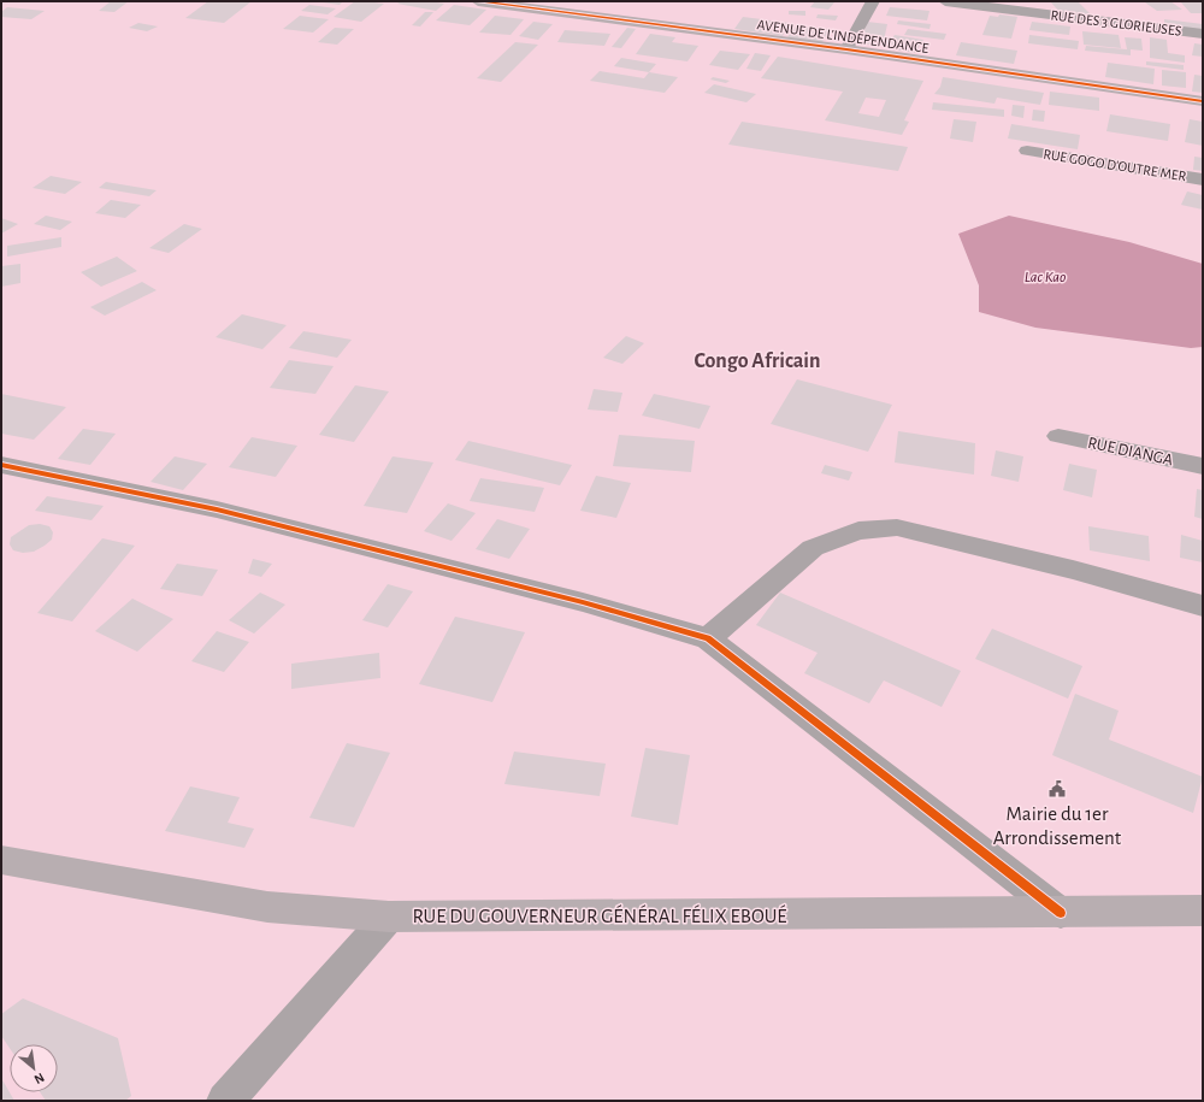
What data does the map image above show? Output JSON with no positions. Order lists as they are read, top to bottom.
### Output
{
  "streets": {
    "street": [
      "RUE DES 3 GLORIEUSES",
      "AVENUE DE L'INDÉPENDANCE",
      "RUE GOGO D'OUTRE MER",
      "RUE DIANGA",
      "RUE DU GOUVERNEUR GÉNÉRAL FÉLIX EBOUÉ"
    ]
  },
  "districts": ["Congo Africain"],
  "water": ["Lac Kao"],
  "places": {
    "public building": ["Mairie du 1er Arrondissement"]
  },
  "north": "bottom right"
}
